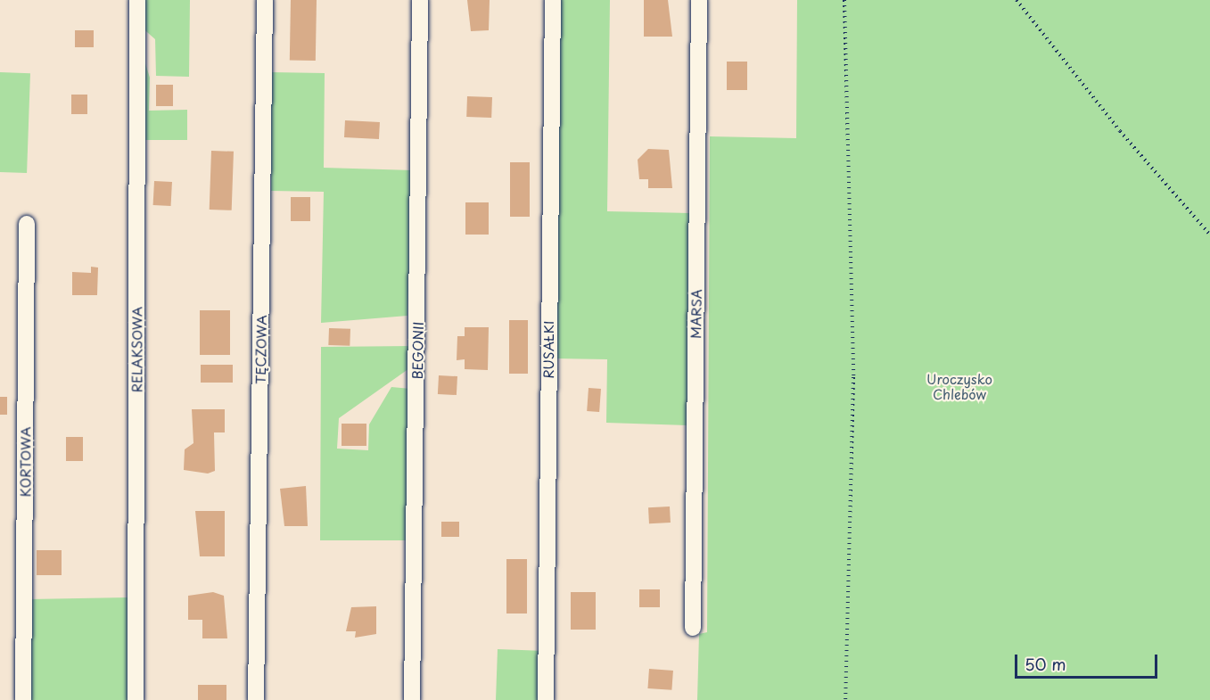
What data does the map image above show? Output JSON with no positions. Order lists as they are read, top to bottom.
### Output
{
  "streets": {
    "street": [
      "MARSA",
      "RELAKSOWA",
      "TĘCZOWA",
      "RUSAŁKI",
      "BEGONII",
      "KORTOWA"
    ]
  },
  "parks": ["Uroczysko Chlebów"],
  "scale_bar": "50 m"
}
